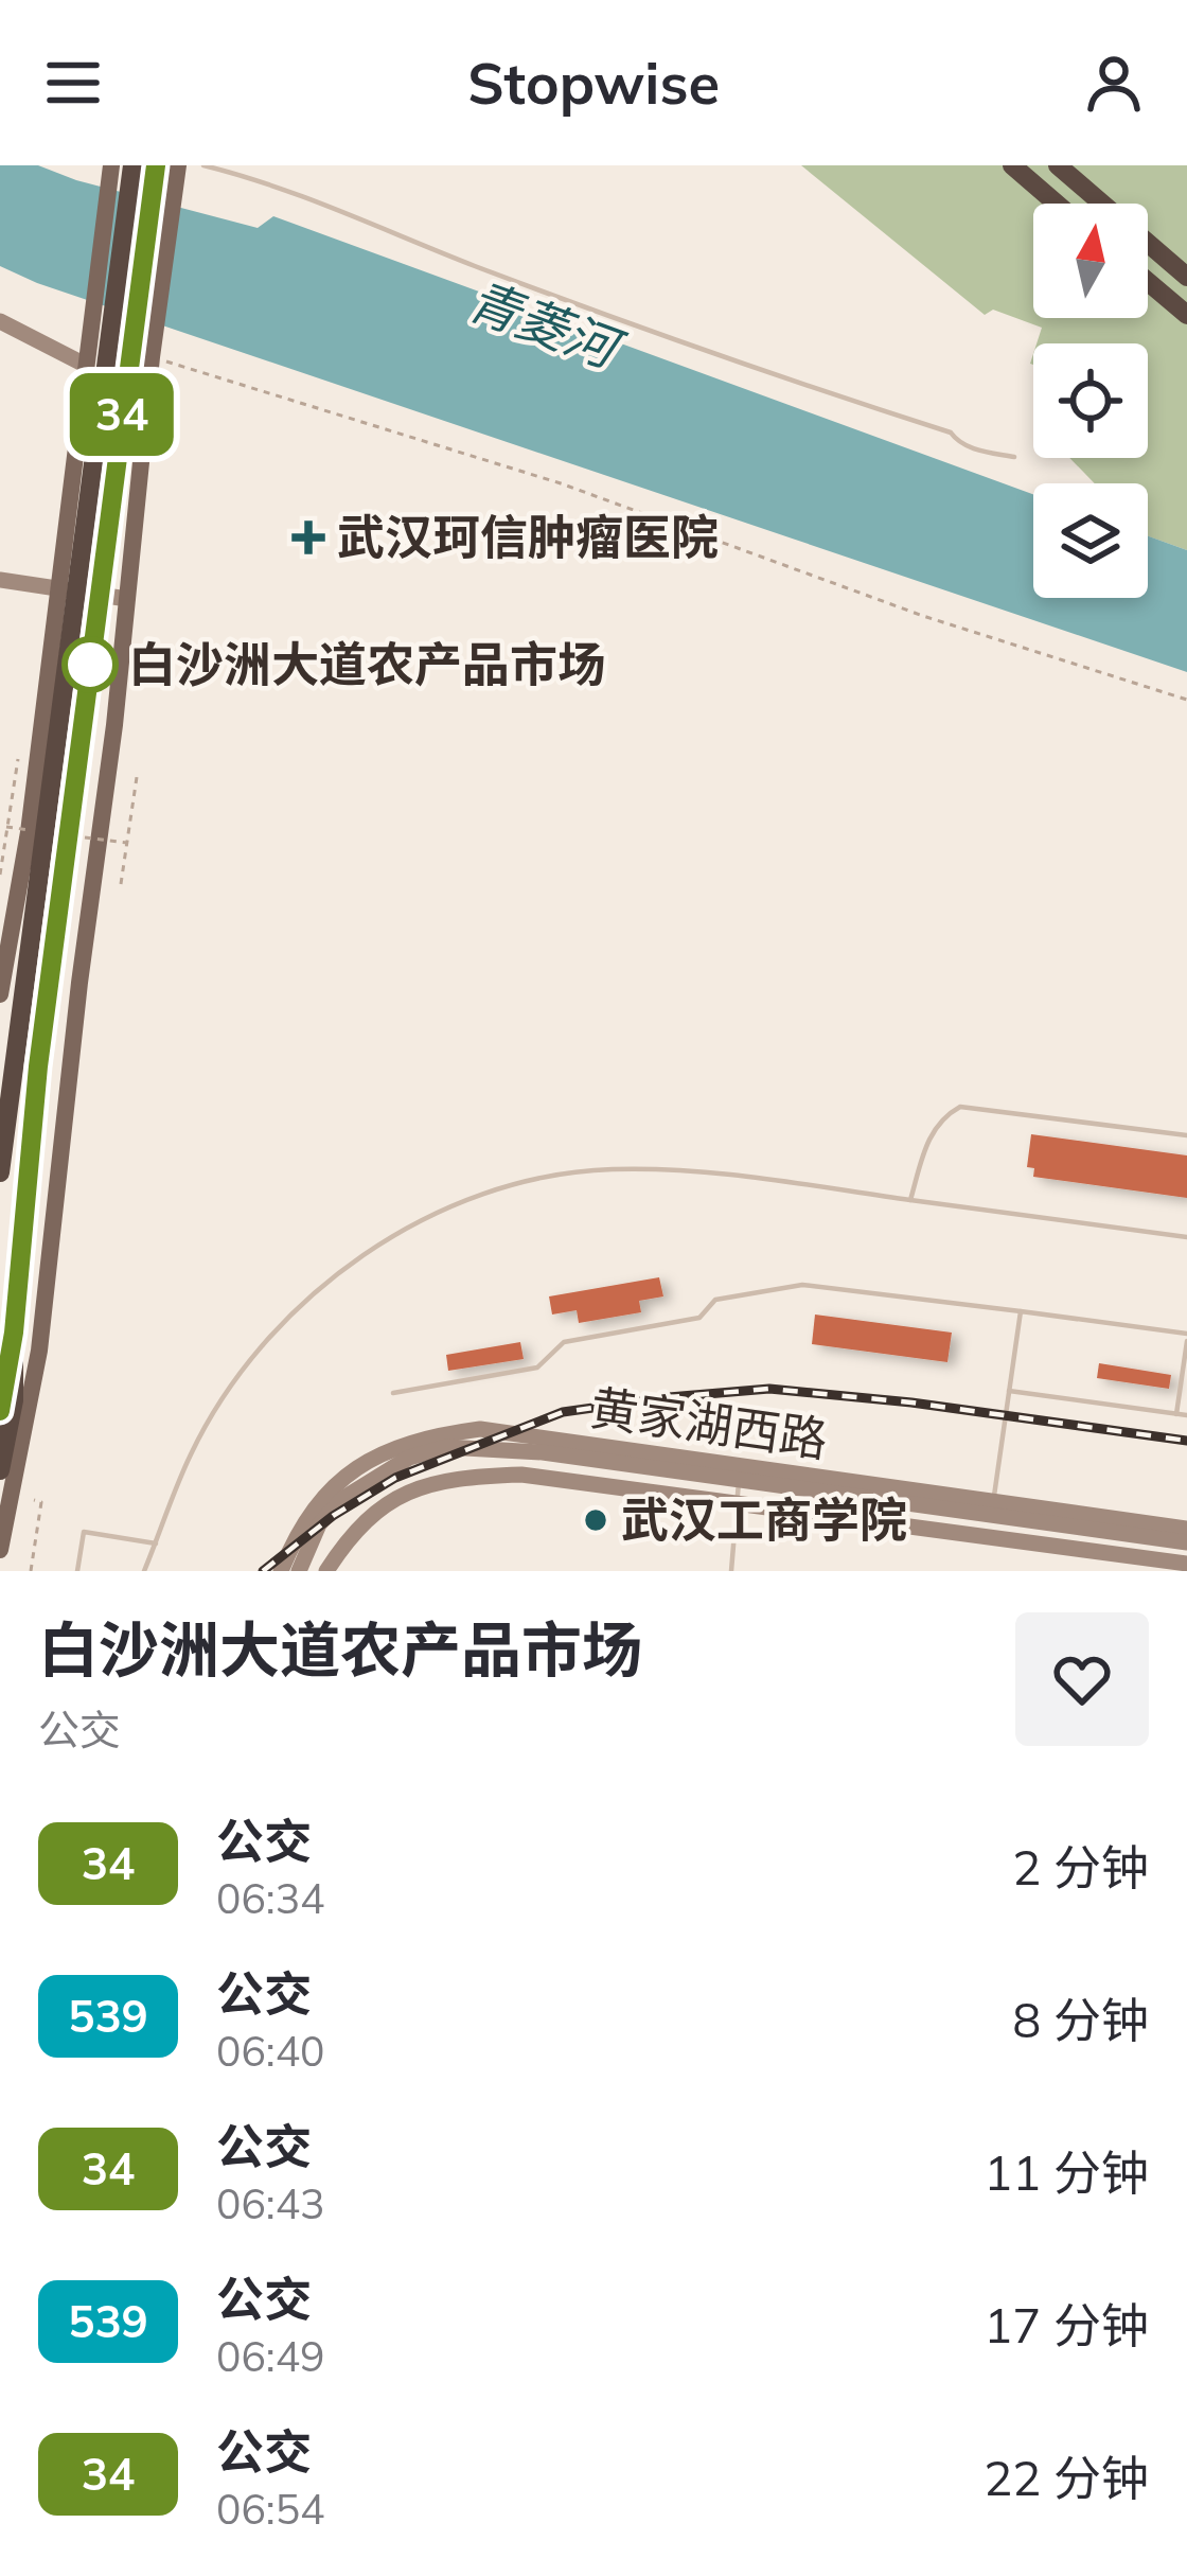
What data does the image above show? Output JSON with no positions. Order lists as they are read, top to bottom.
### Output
{
  "streets": {
    "main road": ["黄家湖西路"]
  },
  "water": ["青菱河"],
  "places": {
    "health": ["武汉珂信肿瘤医院"],
    "other": ["白沙洲大道农产品市场", "武汉工商学院"]
  },
  "lines": ["bus line 34"],
  "north": "top",
  "page": {
    "header": "Stopwise",
    "on_map": "34",
    "heading": ["白沙洲大道农产品市场", "公交"],
    "list": [
      {
        "mark": "34",
        "name": "公交",
        "note": "06:34",
        "value": "2 分钟"
      },
      {
        "mark": "539",
        "name": "公交",
        "note": "06:40",
        "value": "8 分钟"
      },
      {
        "mark": "34",
        "name": "公交",
        "note": "06:43",
        "value": "11 分钟"
      },
      {
        "mark": "539",
        "name": "公交",
        "note": "06:49",
        "value": "17 分钟"
      },
      {
        "mark": "34",
        "name": "公交",
        "note": "06:54",
        "value": "22 分钟"
      }
    ]
  }
}
